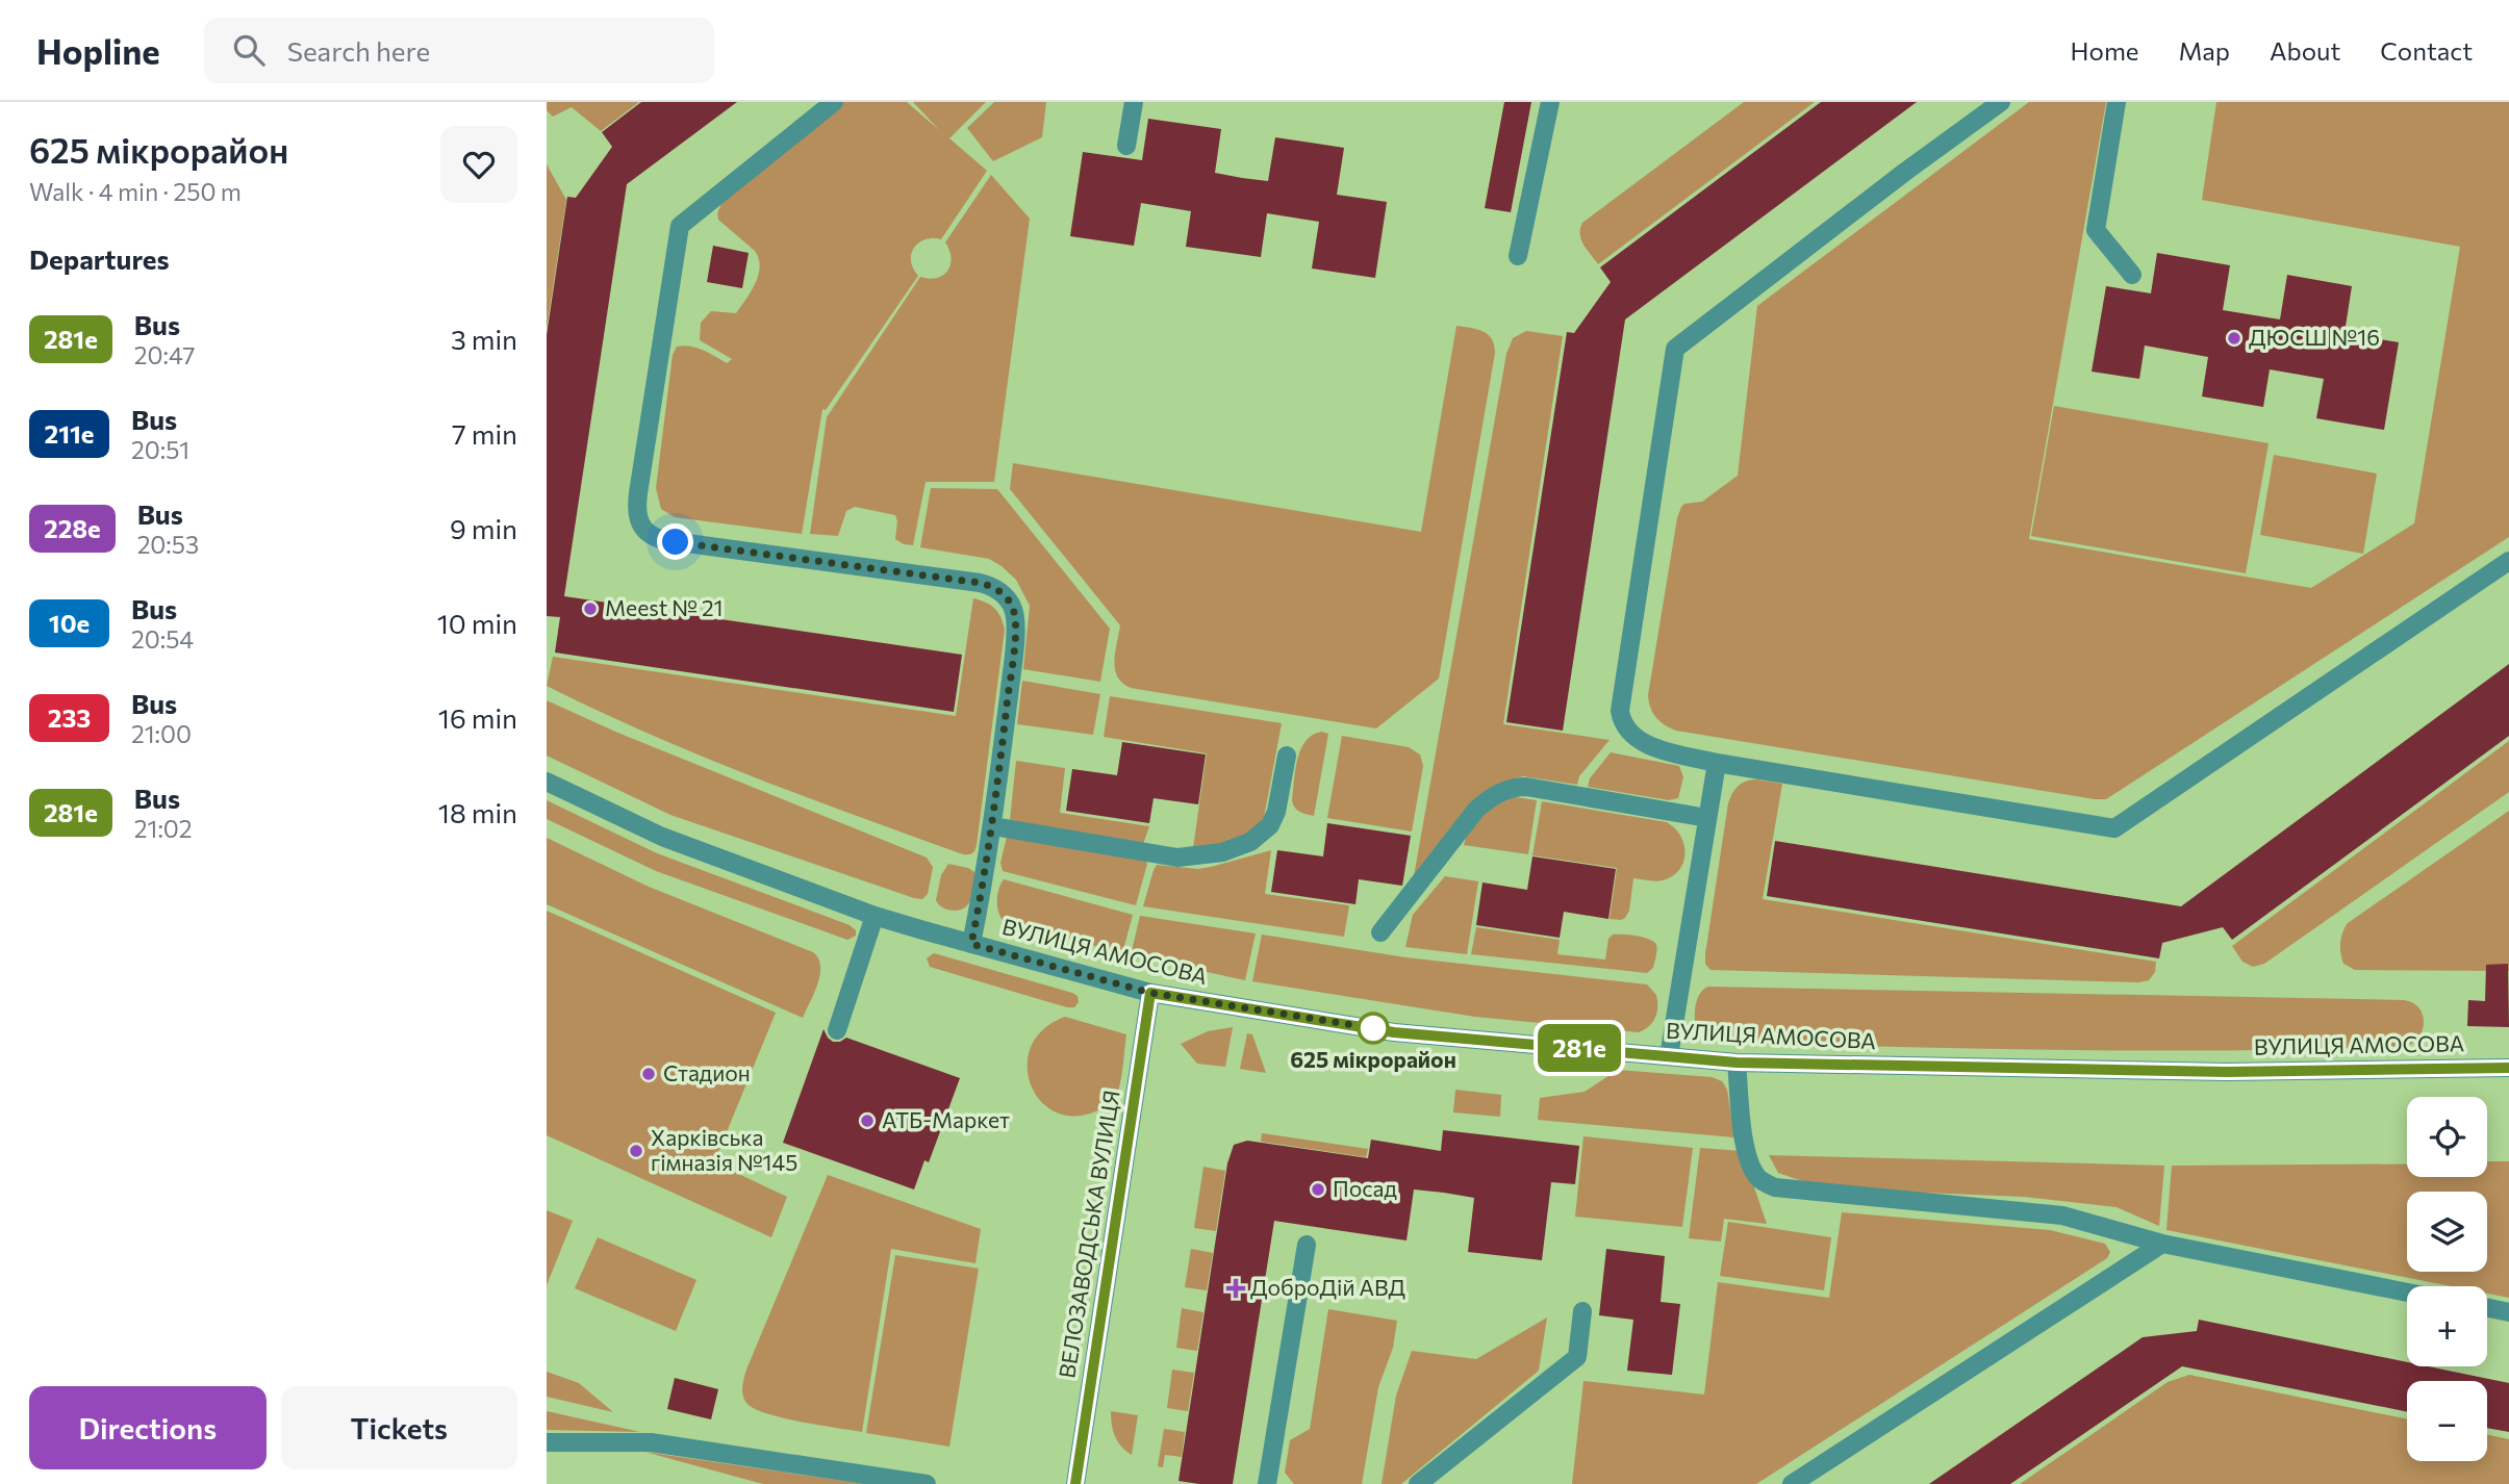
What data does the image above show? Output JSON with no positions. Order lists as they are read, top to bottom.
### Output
{
  "streets": {
    "street": ["ВУЛИЦЯ АМОСОВА", "ВЕЛОЗАВОДСЬКА ВУЛИЦЯ"]
  },
  "crossings": [
    ["ВУЛИЦЯ АМОСОВА", "ВЕЛОЗАВОДСЬКА ВУЛИЦЯ"]
  ],
  "places": {
    "other": [
      "ДЮСШ №16",
      "Meest № 21",
      "625 мікрорайон",
      "Стадион",
      "АТБ-Маркет",
      "Харківська гімназія №145",
      "Посад"
    ],
    "health": ["ДоброДій АВД"]
  },
  "lines": ["bus line 281е"],
  "page": {
    "header": "Hopline",
    "search": "Search here",
    "nav": [
      "Home",
      "Map",
      "About",
      "Contact"
    ],
    "heading": [
      ["625 мікрорайон", "Walk · 4 min · 250 m"],
      "Departures"
    ],
    "on_map": "281е",
    "list": [
      {
        "mark": "281е",
        "name": "Bus",
        "note": "20:47",
        "value": "3 min"
      },
      {
        "mark": "211е",
        "name": "Bus",
        "note": "20:51",
        "value": "7 min"
      },
      {
        "mark": "228е",
        "name": "Bus",
        "note": "20:53",
        "value": "9 min"
      },
      {
        "mark": "10е",
        "name": "Bus",
        "note": "20:54",
        "value": "10 min"
      },
      {
        "mark": "233",
        "name": "Bus",
        "note": "21:00",
        "value": "16 min"
      },
      {
        "mark": "281е",
        "name": "Bus",
        "note": "21:02",
        "value": "18 min"
      }
    ],
    "map_buttons": ["+", "−"],
    "buttons": ["Directions", "Tickets"]
  }
}
